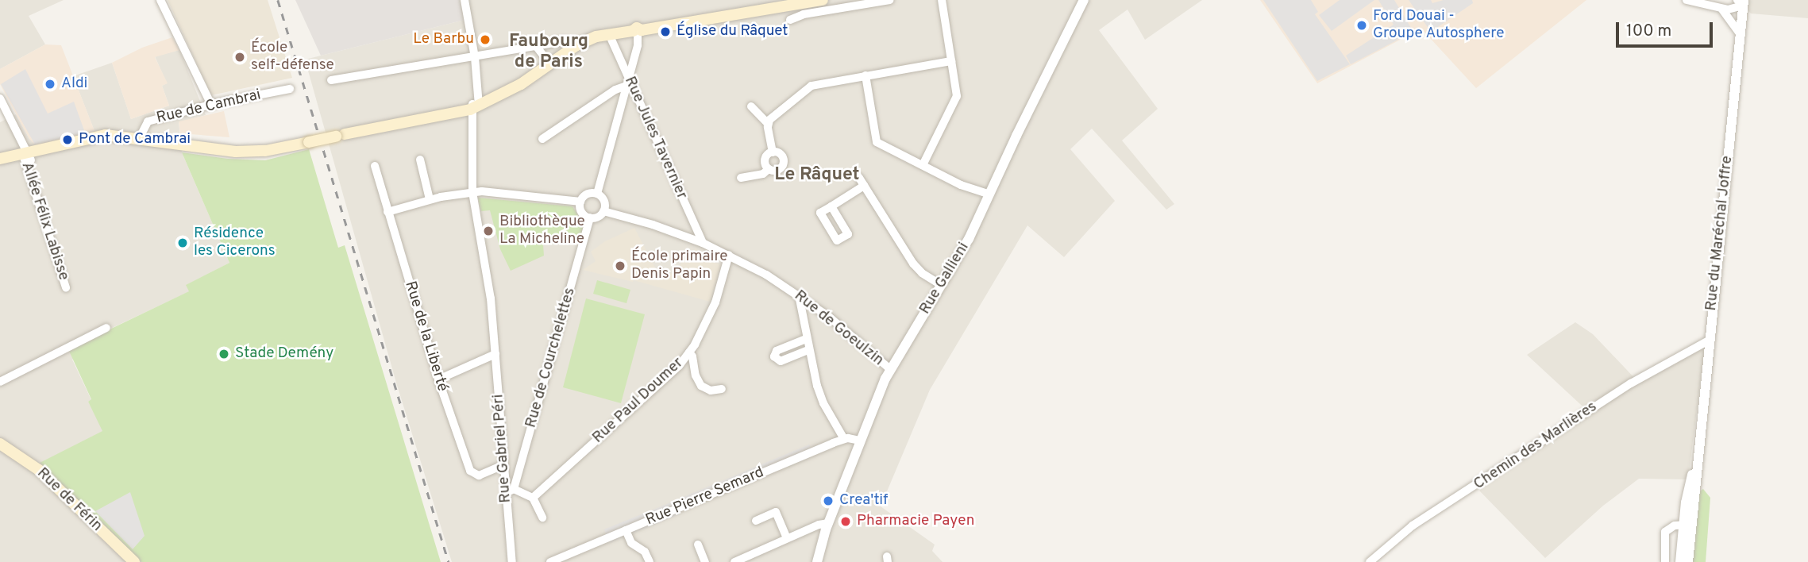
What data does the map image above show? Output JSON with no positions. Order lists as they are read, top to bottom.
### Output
{
  "streets": {
    "main road": ["Rue de Cambrai", "Rue de Férin"],
    "street": [
      "Rue Jules Tavernier",
      "Allée Félix Labisse",
      "Rue du Maréchal Joffre",
      "Rue Gallieni",
      "Rue de Goeulzin",
      "Rue de la Liberté",
      "Rue de Courchelettes",
      "Rue Paul Doumer",
      "Chemin des Marlières",
      "Rue Gabriel Péri",
      "Rue Pierre Semard"
    ]
  },
  "crossings": [
    ["Rue de Cambrai", "Rue Jules Tavernier"],
    ["Rue de Cambrai", "Allée Félix Labisse"],
    ["Rue de Cambrai", "Rue Gabriel Péri"],
    ["Rue Jules Tavernier", "Rue de Goeulzin"],
    ["Rue du Maréchal Joffre", "Chemin des Marlières"],
    ["Rue Gallieni", "Rue de Goeulzin"],
    ["Rue Gallieni", "Rue Pierre Semard"],
    ["Rue de Goeulzin", "Rue de Courchelettes"],
    ["Rue de Goeulzin", "Rue Paul Doumer"],
    ["Rue de la Liberté", "Rue Gabriel Péri"]
  ],
  "districts": ["Faubourg de Paris", "Le Râquet"],
  "places": [
    "Ford Douai - Groupe Autosphere",
    "Église du Râquet",
    "Le Barbu",
    "École self-défense",
    "Aldi",
    "Pont de Cambrai",
    "Bibliothèque La Micheline",
    "Résidence les Cicerons",
    "École primaire Denis Papin",
    "Stade Demény",
    "Crea'tif",
    "Pharmacie Payen"
  ],
  "scale_bar": "100 m"
}
